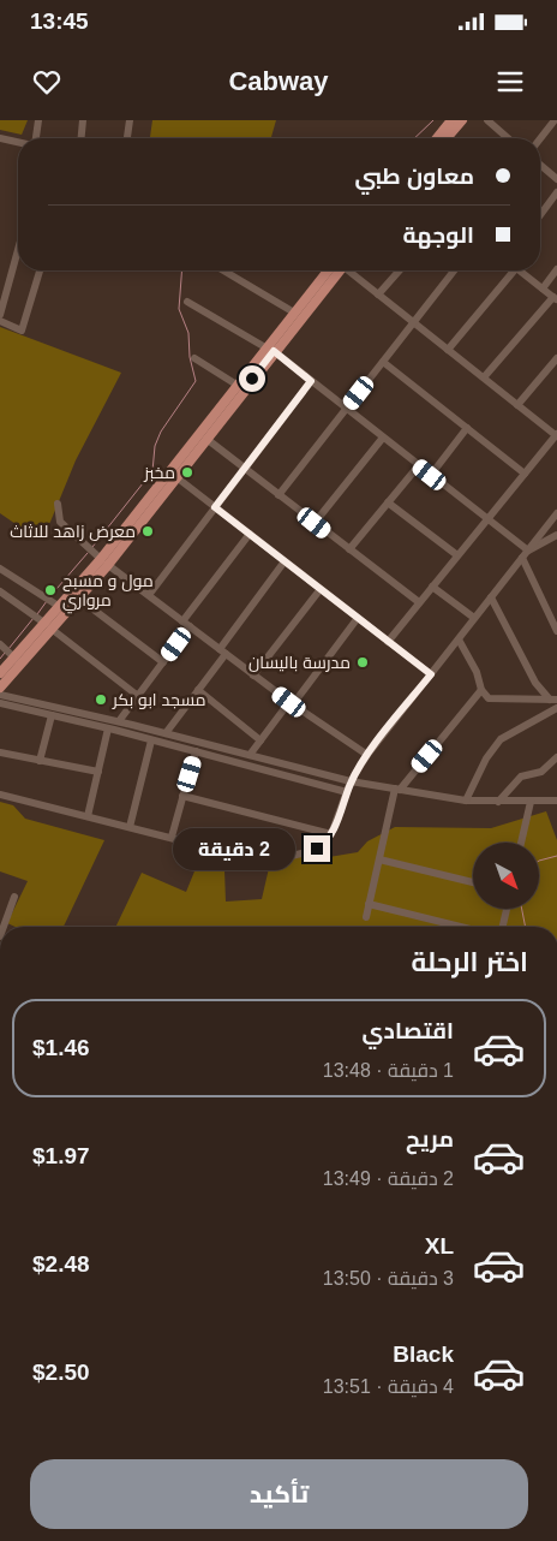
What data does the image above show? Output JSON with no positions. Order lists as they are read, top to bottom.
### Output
{
  "places": [
    "مخبز",
    "معرض زاهد للاثاث",
    "مول و مسبح مرواري",
    "مدرسة بالیسان",
    "مسجد ابو بكر"
  ],
  "north": "bottom right",
  "page": {
    "status": "13:45",
    "header": "Cabway",
    "banner": ["معاون طبي", "الوجهة"],
    "bubble": "2 دقيقة",
    "heading": "اختر الرحلة",
    "list": [
      {
        "name": "اقتصادي",
        "note": "1 دقيقة · 13:48",
        "value": "$1.46"
      },
      {
        "name": "مريح",
        "note": "2 دقيقة · 13:49",
        "value": "$1.97"
      },
      {
        "name": "XL",
        "note": "3 دقيقة · 13:50",
        "value": "$2.48"
      },
      {
        "name": "Black",
        "note": "4 دقيقة · 13:51",
        "value": "$2.50"
      }
    ],
    "buttons": "تأكيد"
  }
}
